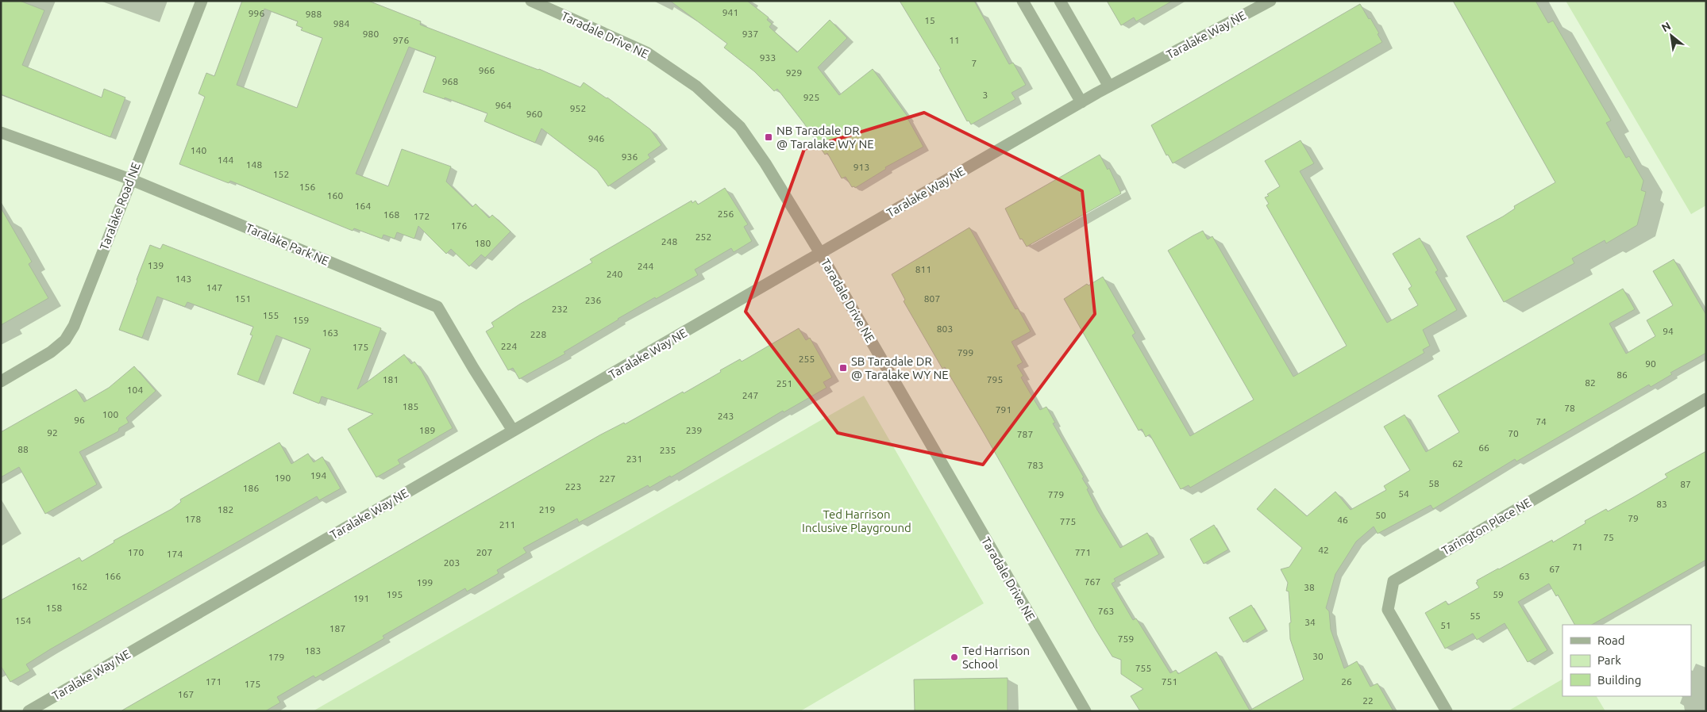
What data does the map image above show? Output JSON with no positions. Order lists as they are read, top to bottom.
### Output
{
  "streets": {
    "street": [
      "Taradale Drive NE",
      "Taralake Way NE",
      "Taralake Road NE",
      "Taralake Park NE",
      "Tarington Place NE"
    ]
  },
  "crossings": [
    ["Taradale Drive NE", "Taralake Way NE"],
    ["Taralake Way NE", "Taralake Park NE"],
    ["Taralake Road NE", "Taralake Park NE"]
  ],
  "parks": ["Ted Harrison Inclusive Playground"],
  "places": {
    "transit": ["NB Taradale DR @ Taralake WY NE", "SB Taradale DR @ Taralake WY NE"],
    "other": ["Ted Harrison School"]
  },
  "house_numbers": [
    "941",
    "996",
    "988",
    "15",
    "984",
    "980",
    "937",
    "976",
    "11",
    "933",
    "7",
    "966",
    "929",
    "968",
    "3",
    "925",
    "964",
    "952",
    "960",
    "946",
    "140",
    "936",
    "144",
    "148",
    "913",
    "152",
    "156",
    "160",
    "164",
    "256",
    "168",
    "172",
    "176",
    "252",
    "248",
    "180",
    "139",
    "244",
    "811",
    "240",
    "143",
    "147",
    "151",
    "807",
    "236",
    "232",
    "155",
    "159",
    "803",
    "94",
    "163",
    "228",
    "224",
    "175",
    "799",
    "255",
    "90",
    "86",
    "181",
    "795",
    "82",
    "251",
    "104",
    "247",
    "185",
    "78",
    "791",
    "100",
    "243",
    "96",
    "74",
    "189",
    "239",
    "92",
    "70",
    "787",
    "66",
    "88",
    "235",
    "231",
    "62",
    "783",
    "194",
    "190",
    "227",
    "58",
    "87",
    "223",
    "186",
    "54",
    "779",
    "83",
    "182",
    "219",
    "50",
    "79",
    "178",
    "46",
    "775",
    "211",
    "75",
    "71",
    "42",
    "170",
    "207",
    "771",
    "174",
    "203",
    "67",
    "166",
    "63",
    "767",
    "199",
    "162",
    "38",
    "195",
    "59",
    "191",
    "158",
    "763",
    "55",
    "154",
    "34",
    "51",
    "187",
    "759",
    "183",
    "30",
    "179",
    "755",
    "171",
    "751",
    "26",
    "175",
    "167",
    "22"
  ],
  "legend": ["Road", "Park", "Building"],
  "north": "top left"
}
